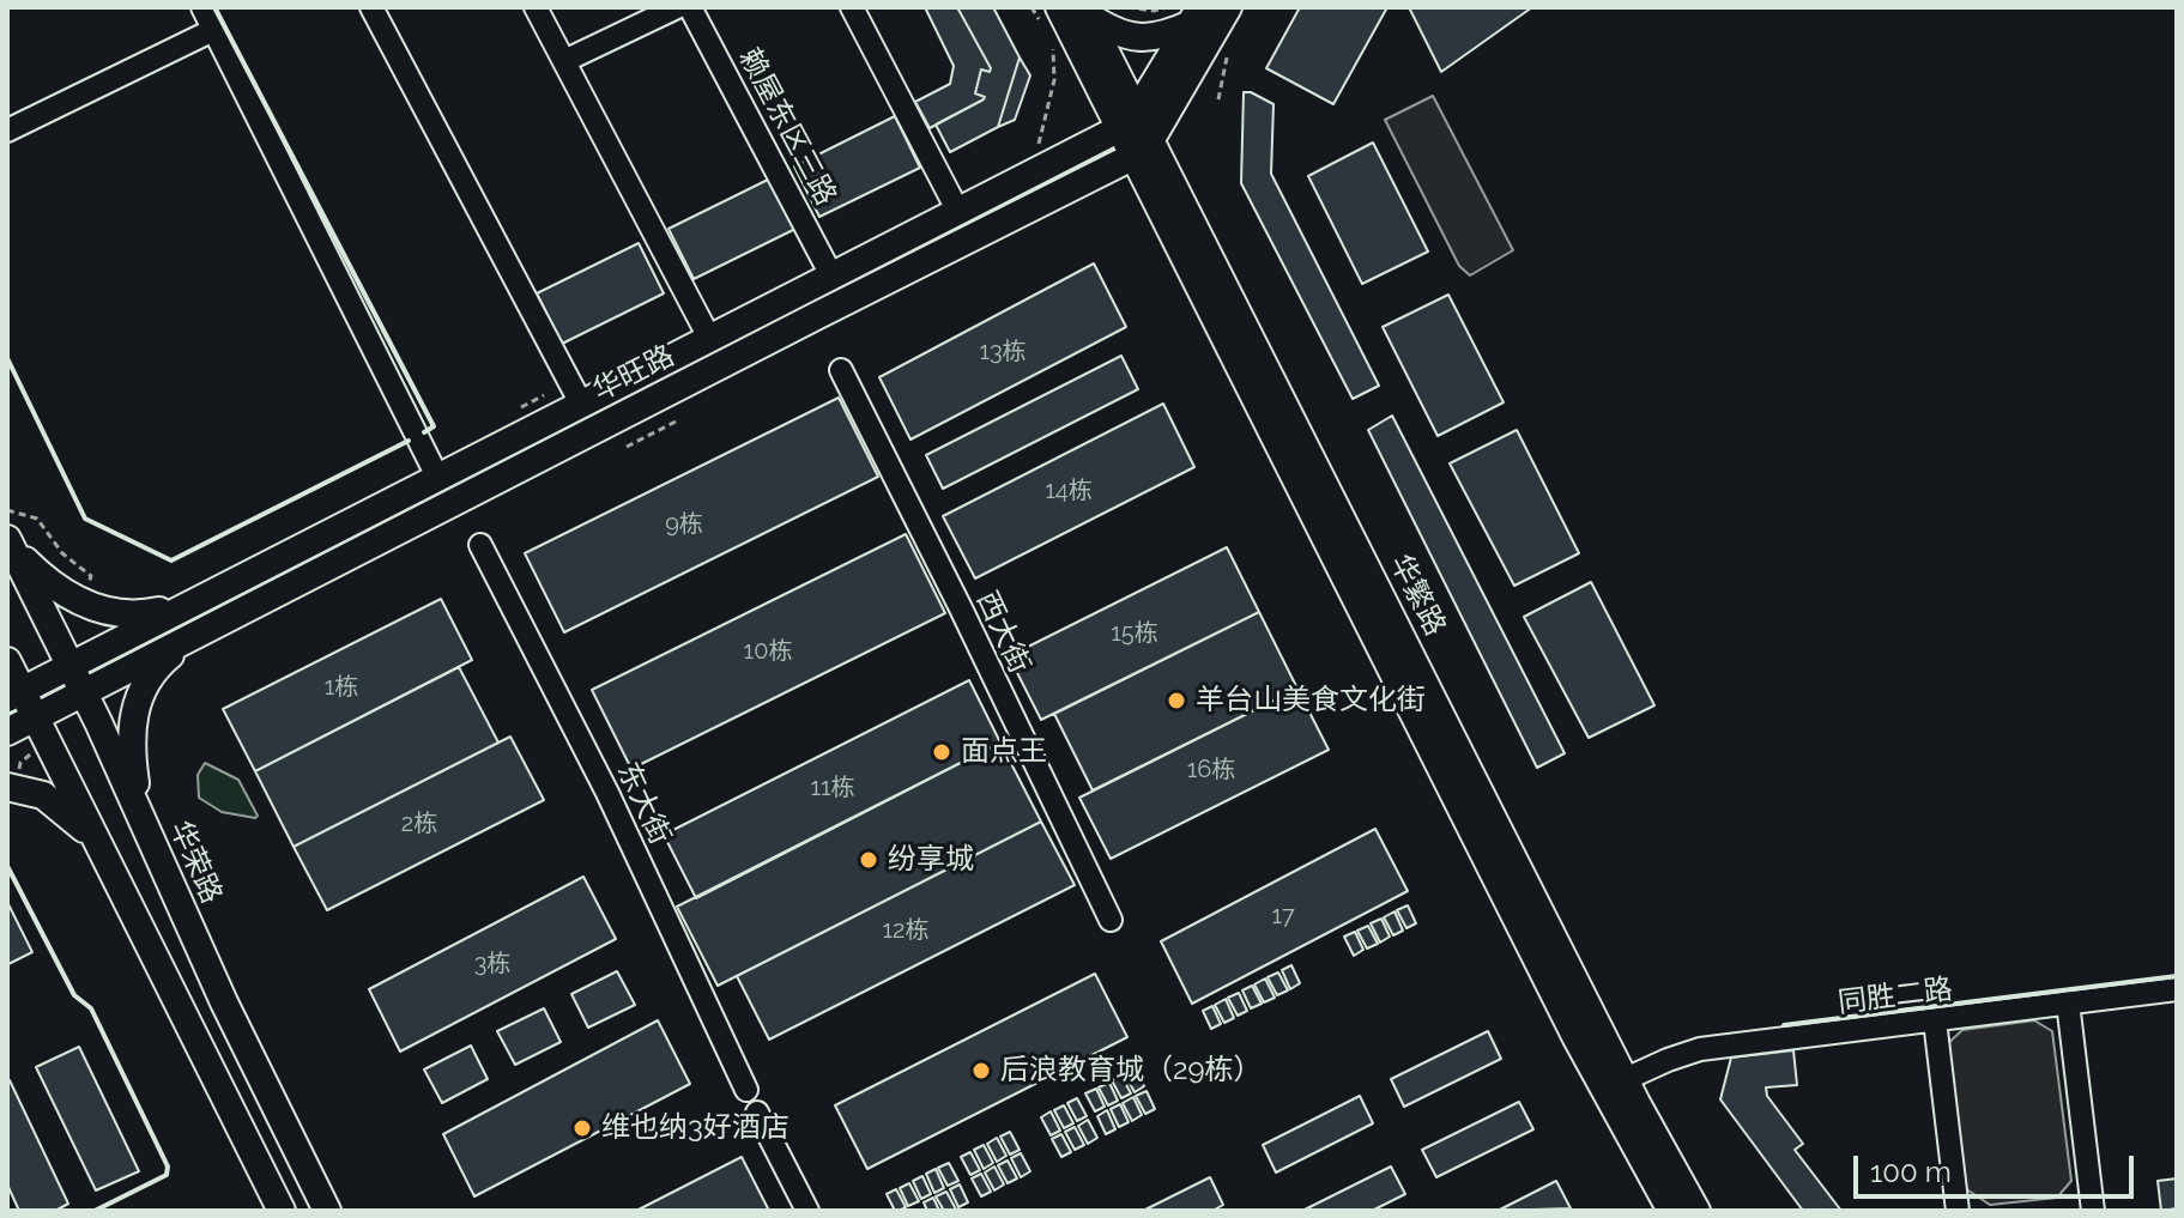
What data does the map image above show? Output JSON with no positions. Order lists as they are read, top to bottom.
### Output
{
  "streets": {
    "main road": ["华旺路", "华繁路", "华荣路"],
    "street": [
      "赖屋东区三路",
      "西大街",
      "东大街",
      "同胜二路"
    ]
  },
  "crossings": [
    ["赖屋东区三路", "华旺路"],
    ["华旺路", "华繁路"],
    ["华旺路", "华荣路"],
    ["华繁路", "同胜二路"]
  ],
  "places": [
    "羊台山美食文化街",
    "面点王",
    "纷享城",
    "后浪教育城（29栋）",
    "维也纳3好酒店"
  ],
  "house_numbers": [
    "13栋",
    "14栋",
    "9栋",
    "15栋",
    "10栋",
    "1栋",
    "16栋",
    "11栋",
    "2栋",
    "17",
    "12栋",
    "3栋"
  ],
  "scale_bar": "100 m"
}
